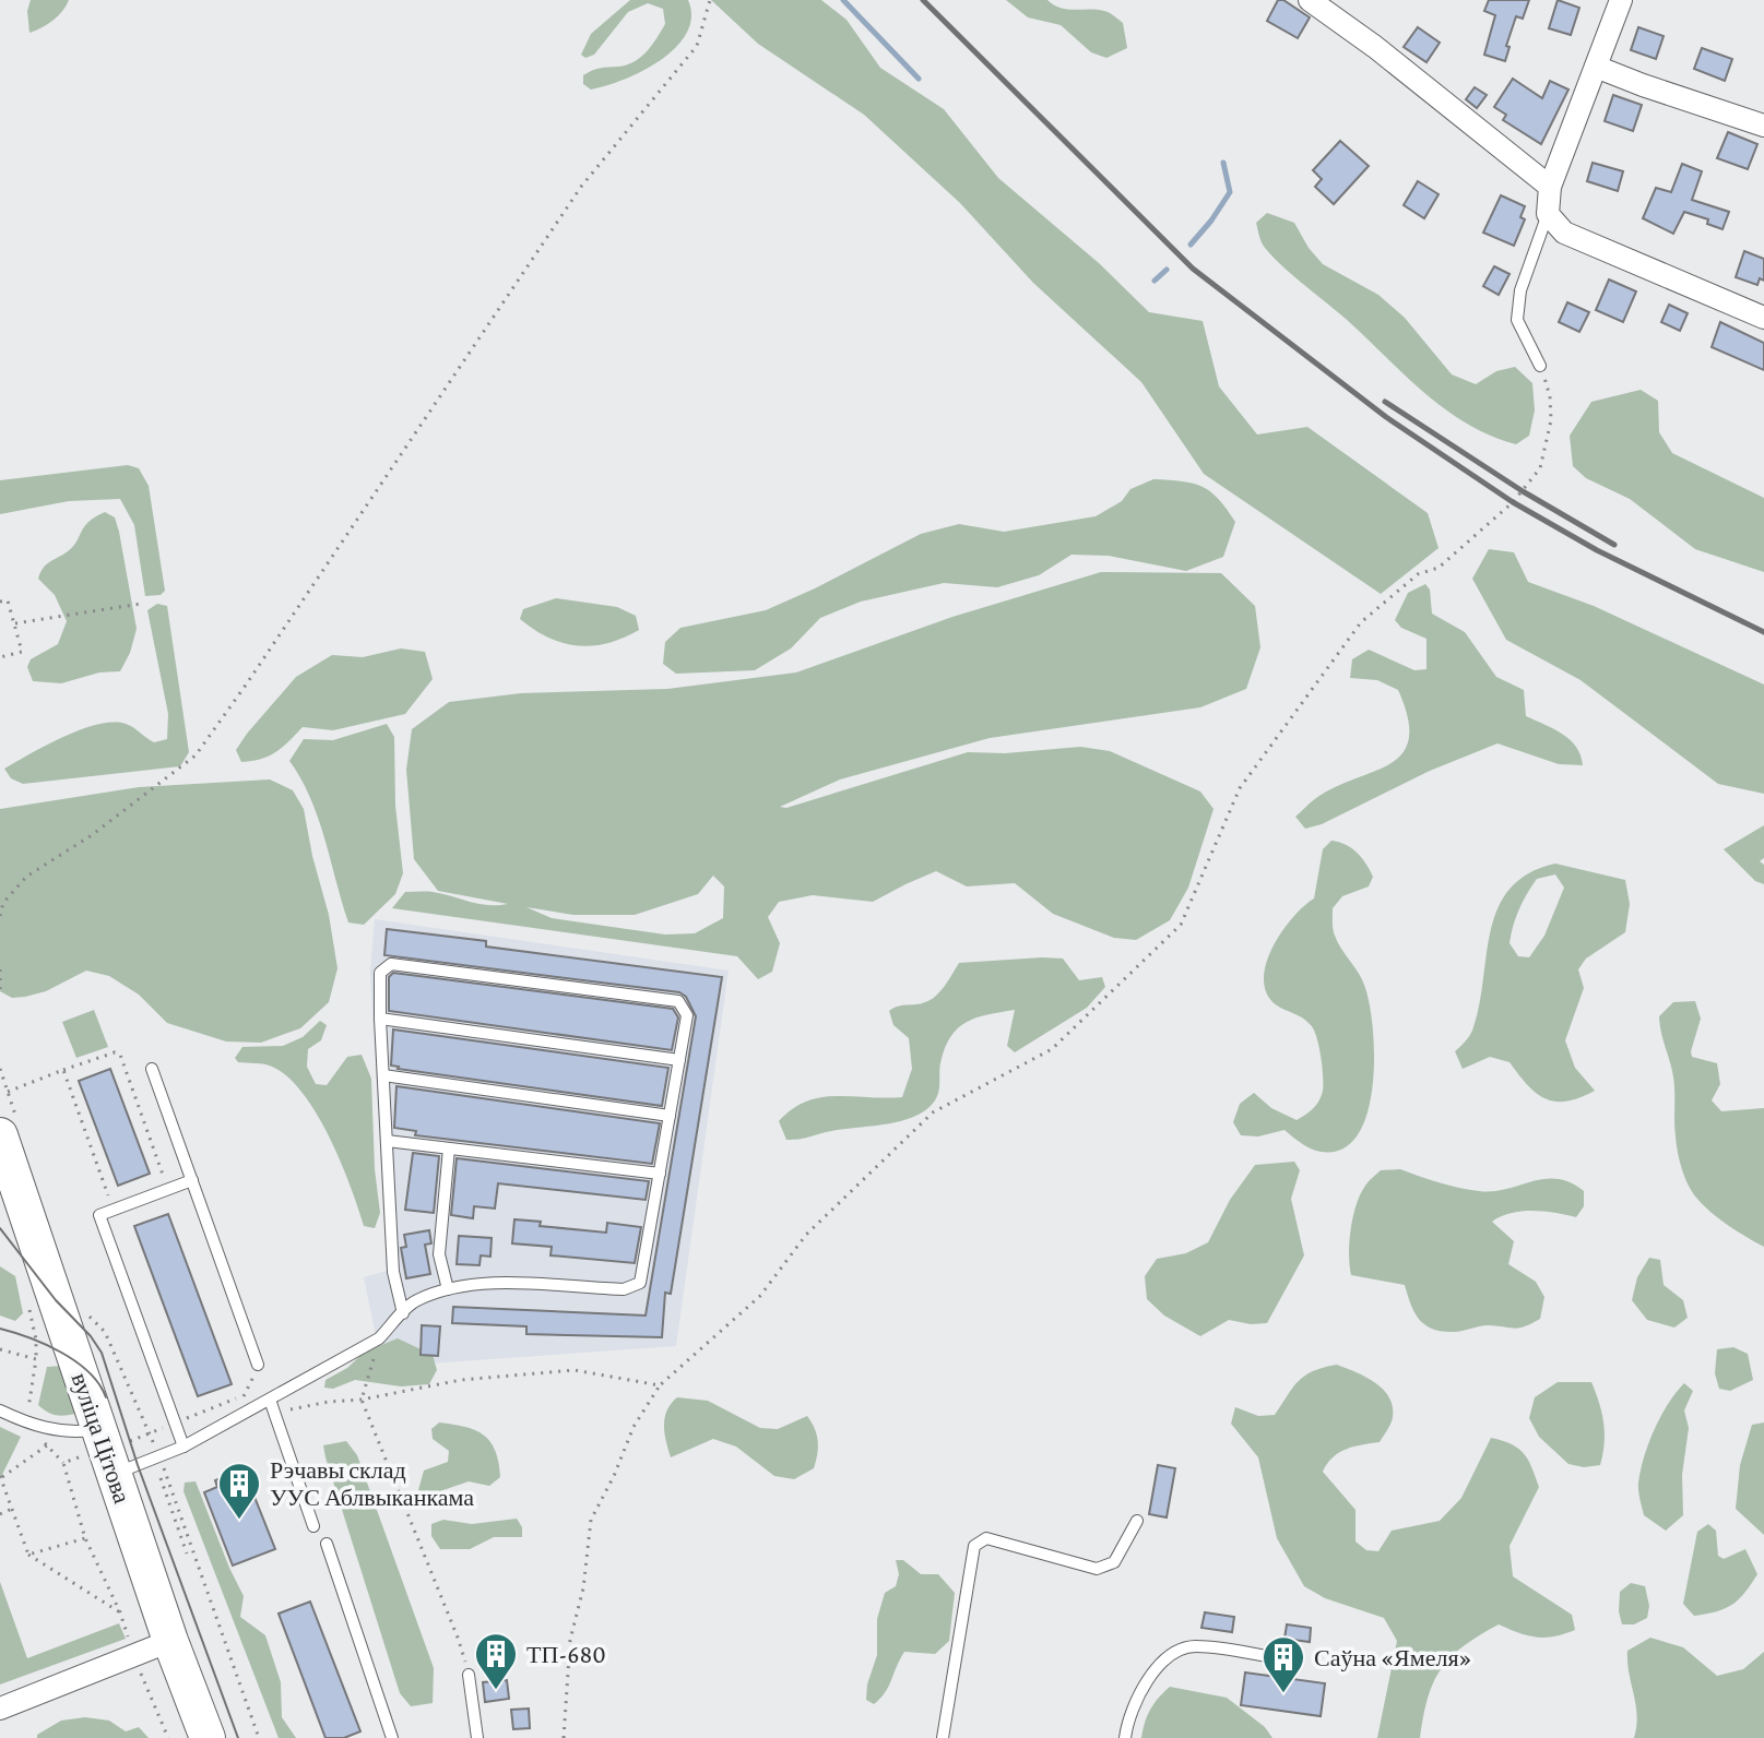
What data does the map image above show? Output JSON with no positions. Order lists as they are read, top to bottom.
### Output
{
  "streets": {
    "main road": ["вуліца Цітова"]
  },
  "places": {
    "building": ["Рэчавы склад УУС Аблвыканкама", "ТП-680", "Саўна «Ямеля»"]
  }
}
